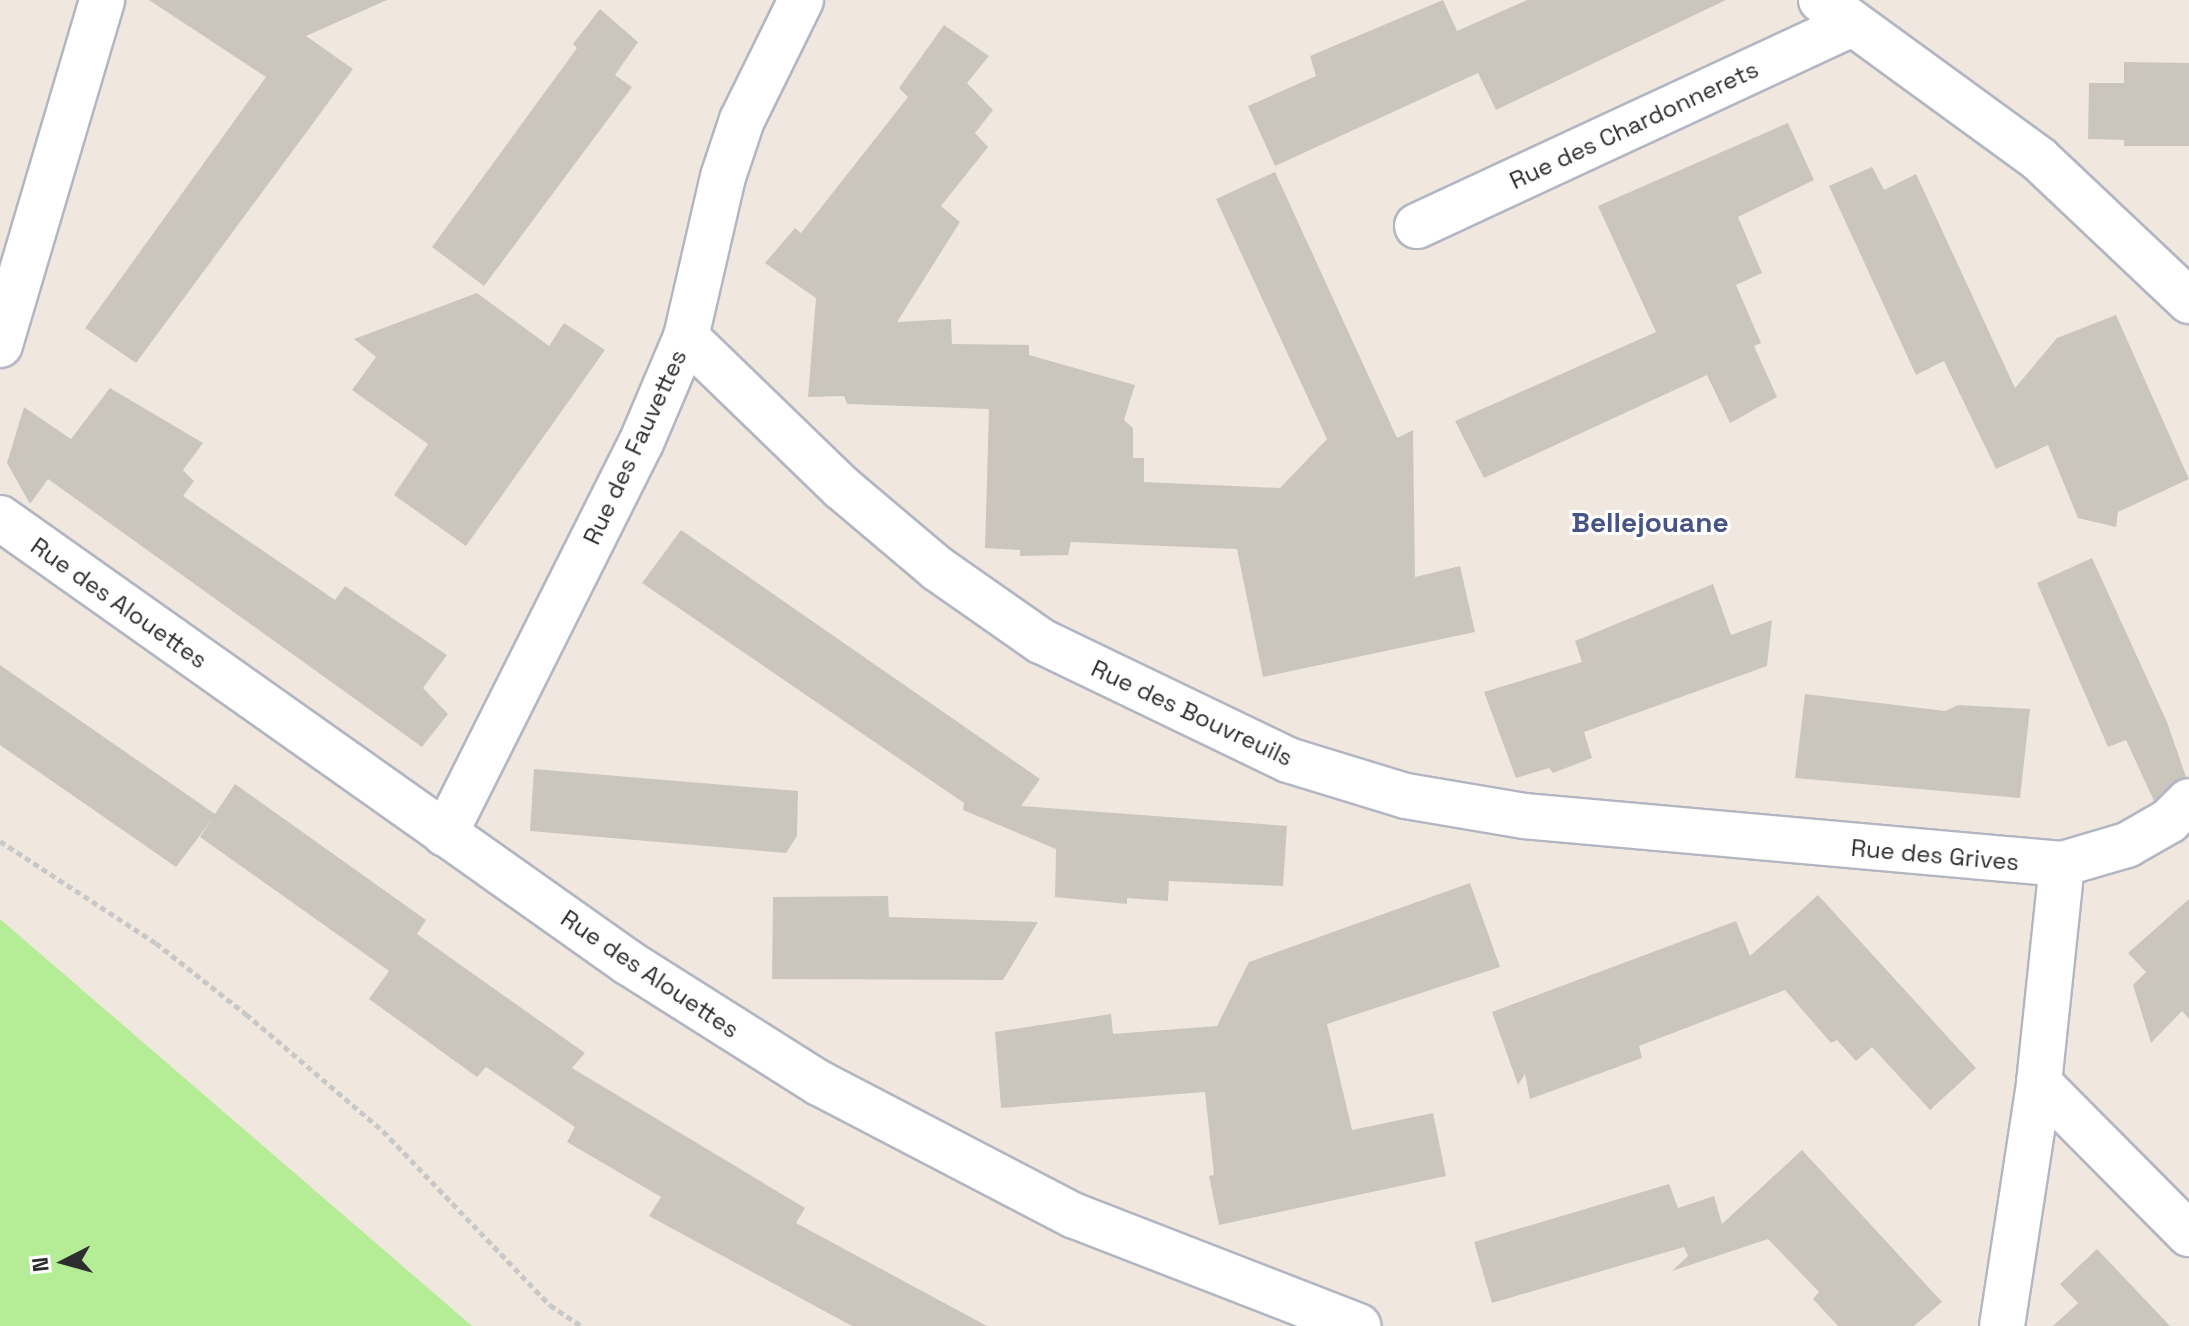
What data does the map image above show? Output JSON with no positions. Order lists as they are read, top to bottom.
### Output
{
  "streets": {
    "street": [
      "Rue des Chardonnerets",
      "Rue des Fauvettes",
      "Rue des Alouettes",
      "Rue des Bouvreuils",
      "Rue des Grives"
    ]
  },
  "crossings": [
    ["Rue des Fauvettes", "Rue des Alouettes"],
    ["Rue des Fauvettes", "Rue des Bouvreuils"],
    ["Rue des Bouvreuils", "Rue des Grives"]
  ],
  "districts": ["Bellejouane"],
  "north": "left"
}
